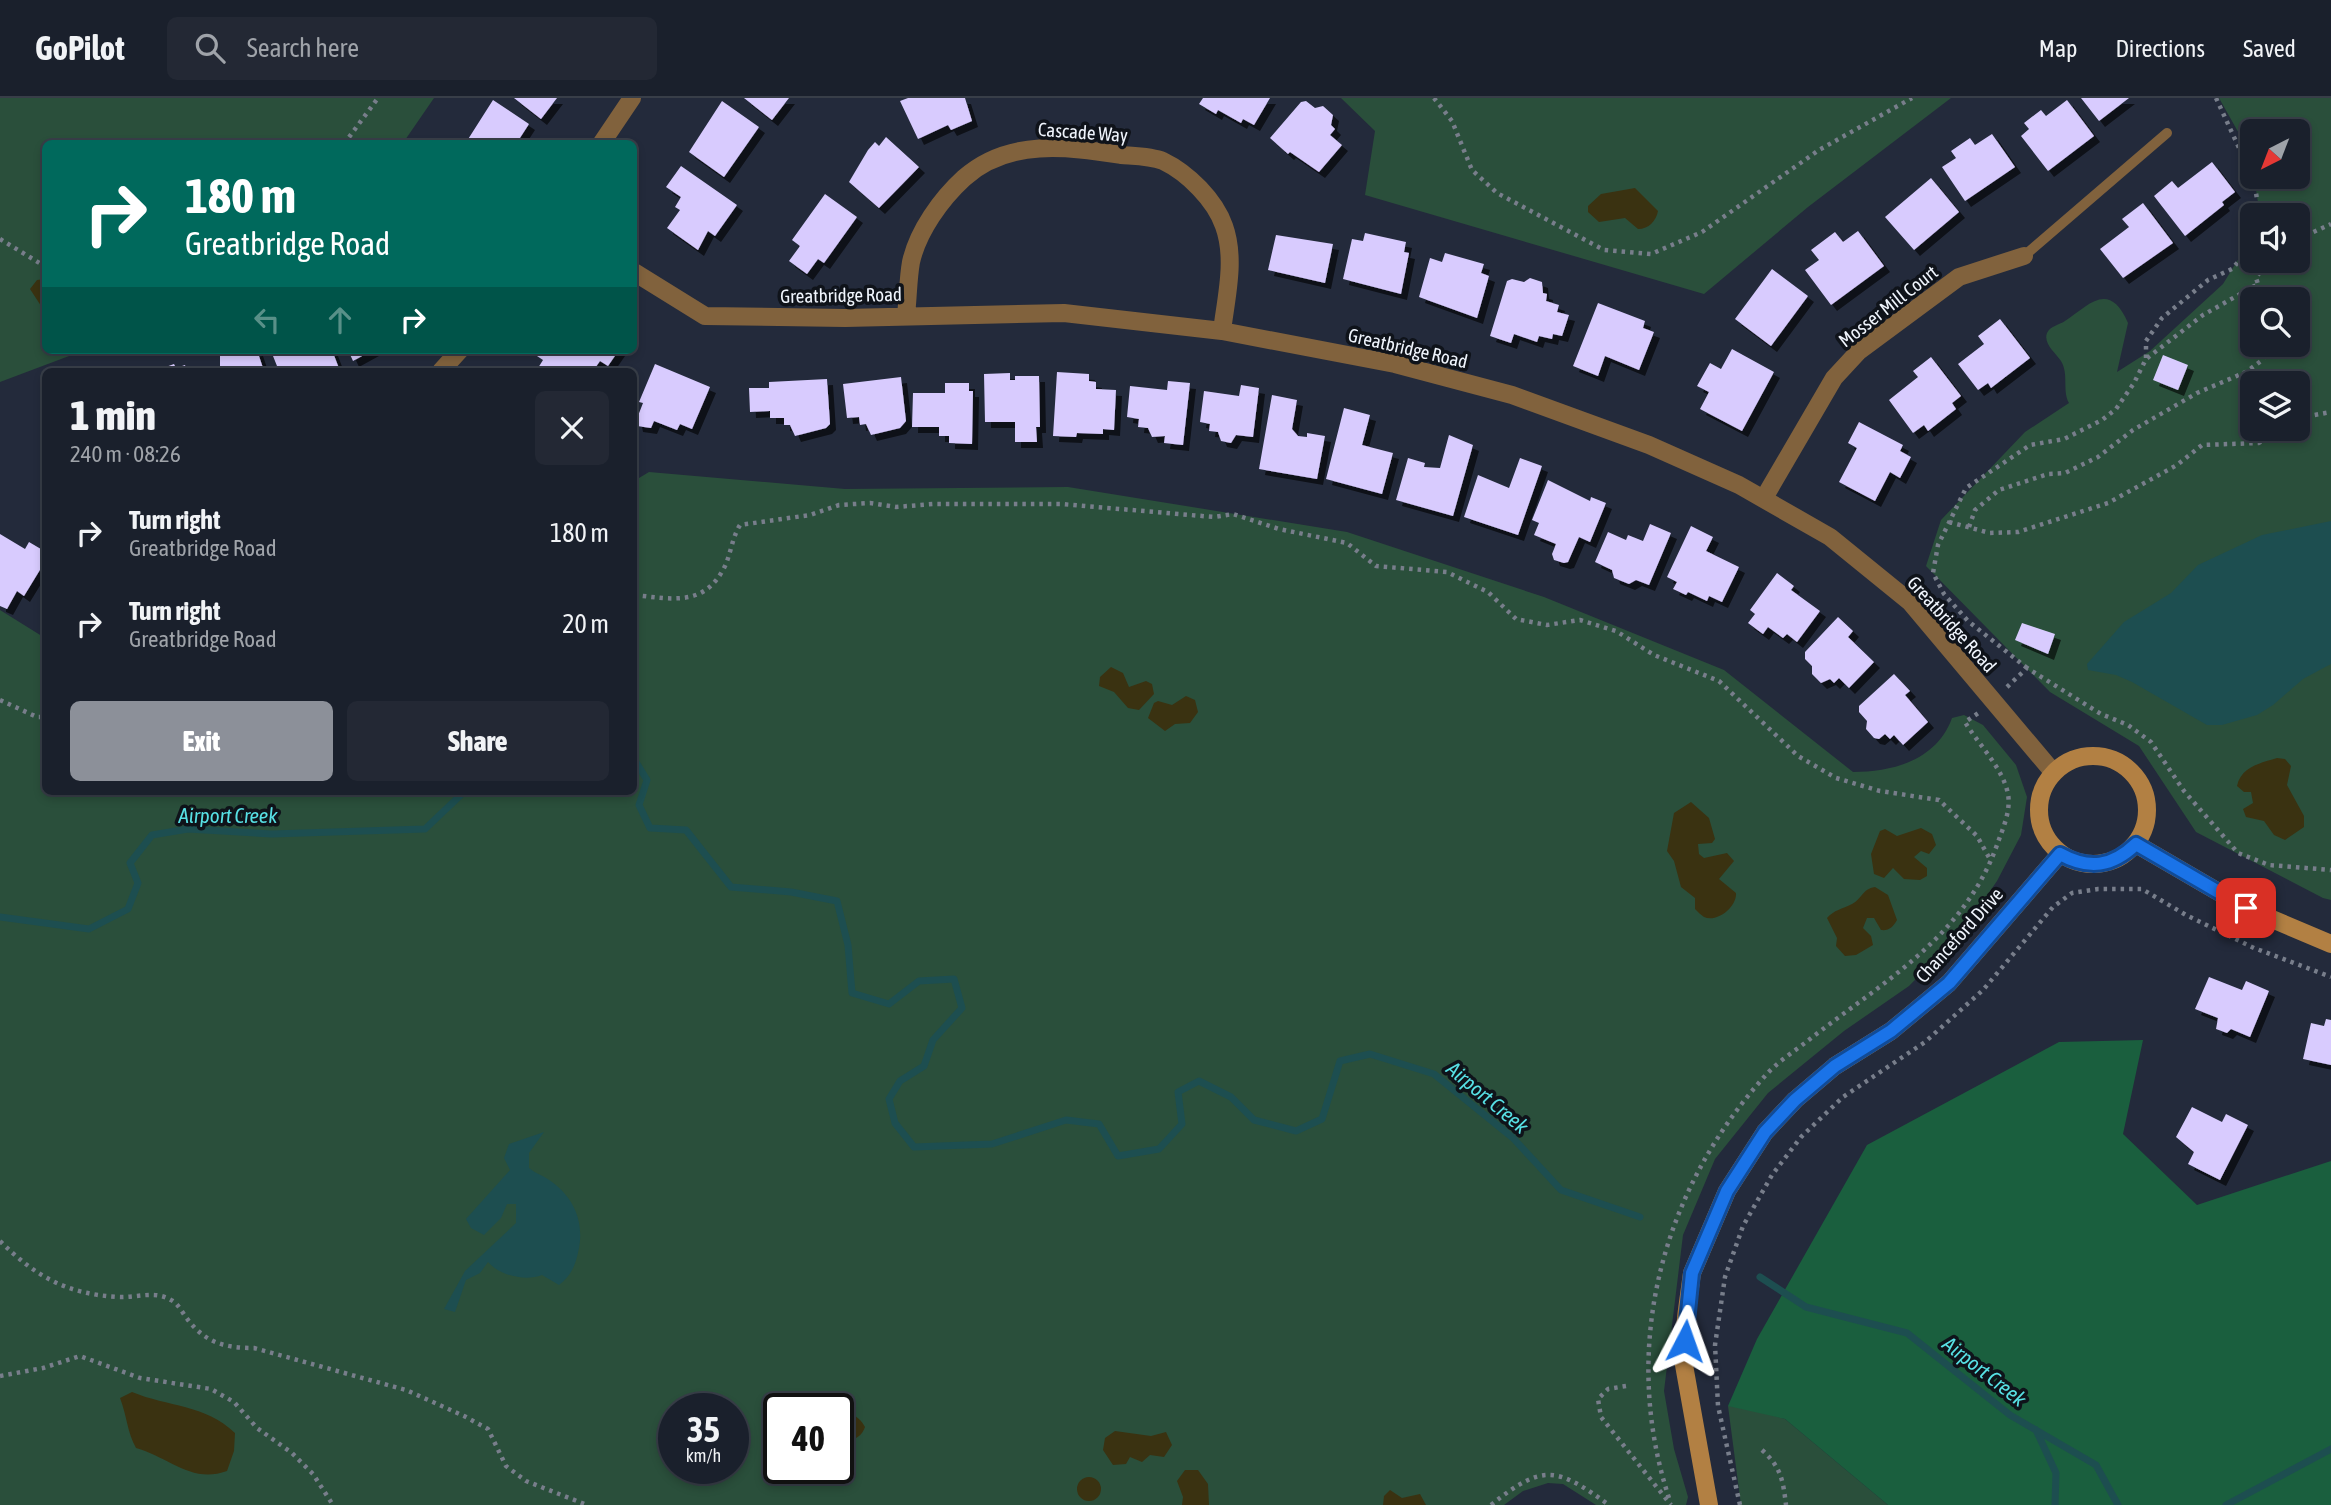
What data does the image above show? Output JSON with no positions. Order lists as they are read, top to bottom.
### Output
{
  "streets": {
    "street": [
      "Cascade Way",
      "Greatbridge Road",
      "Mosser Mill Court",
      "Chanceford Drive"
    ]
  },
  "crossings": [
    ["Cascade Way", "Greatbridge Road"],
    ["Greatbridge Road", "Mosser Mill Court"],
    ["Greatbridge Road", "Chanceford Drive"]
  ],
  "water": ["Airport Creek"],
  "north": "bottom left",
  "page": {
    "header": "GoPilot",
    "search": "Search here",
    "nav": ["Map", "Directions", "Saved"],
    "turn": ["180 m", "Greatbridge Road"],
    "heading": ["1 min", "240 m · 08:26"],
    "list": [
      {
        "name": "Turn right",
        "note": "Greatbridge Road",
        "value": "180 m"
      },
      {
        "name": "Turn right",
        "note": "Greatbridge Road",
        "value": "20 m"
      }
    ],
    "buttons": ["Exit", "Share"],
    "speed": "35 km/h",
    "limit": "40"
  }
}
